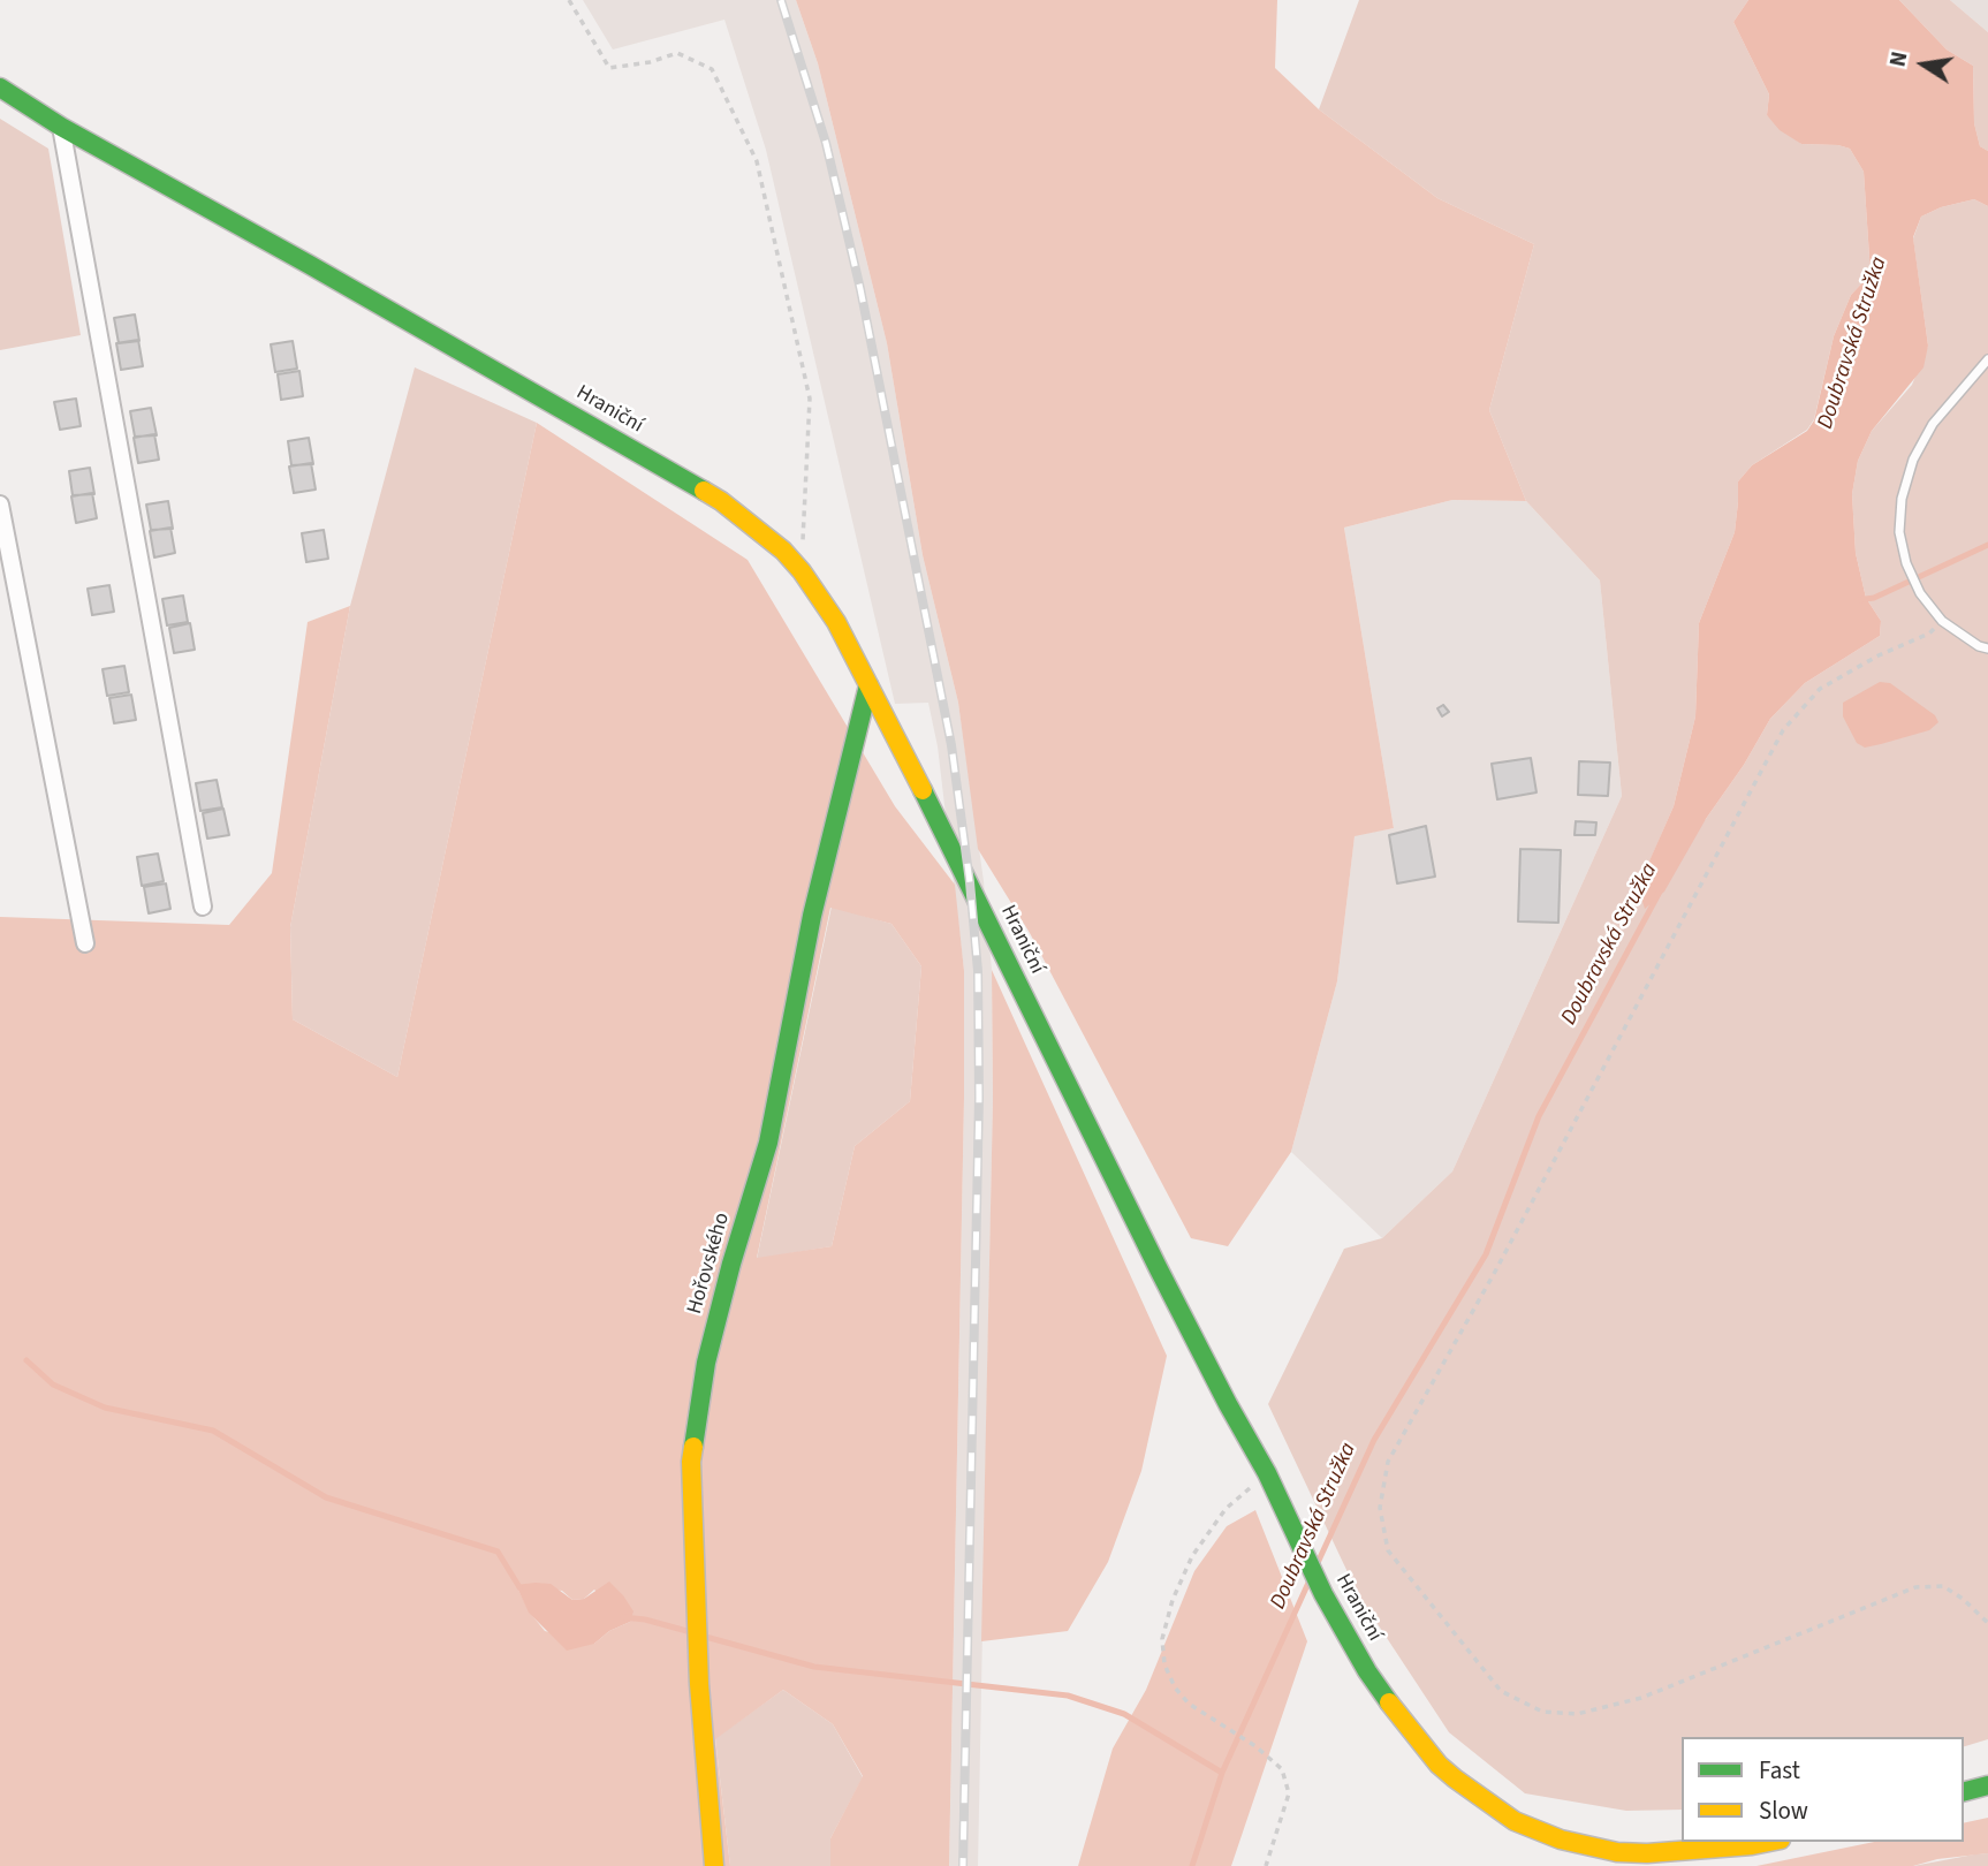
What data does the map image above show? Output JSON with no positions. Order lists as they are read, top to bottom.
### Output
{
  "streets": {
    "main road": ["Hraniční", "Hořovského"]
  },
  "crossings": [
    ["Hraniční", "Hořovského"]
  ],
  "water": ["Doubravská Stružka"],
  "legend": ["Fast", "Slow"],
  "north": "left"
}
